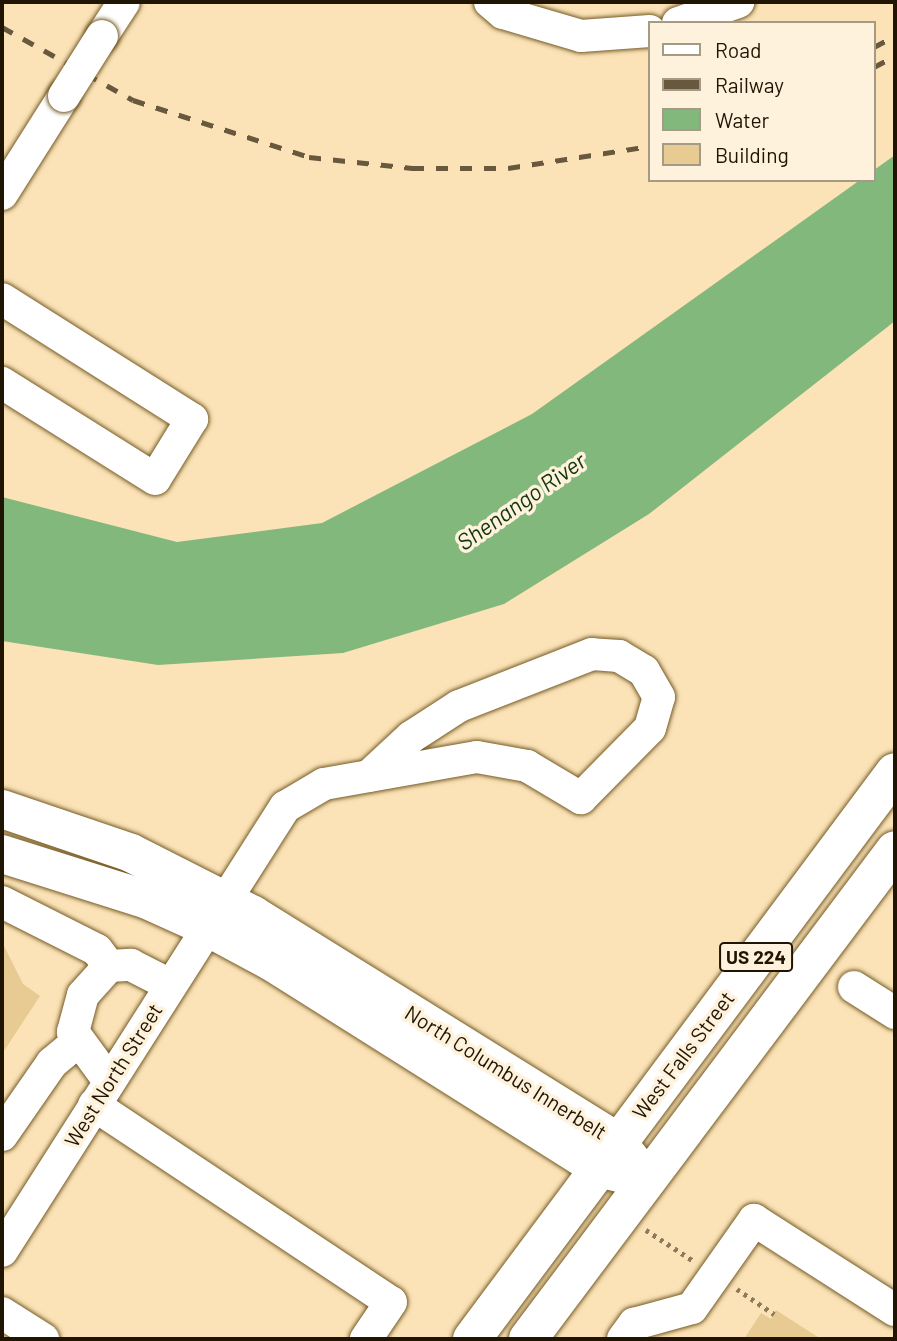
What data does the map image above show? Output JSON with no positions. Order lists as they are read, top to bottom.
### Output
{
  "streets": {
    "main road": ["US 224", "West Falls Street", "North Columbus Innerbelt"],
    "street": ["West North Street"]
  },
  "crossings": [
    ["US 224", "North Columbus Innerbelt"],
    ["West Falls Street", "North Columbus Innerbelt"],
    ["North Columbus Innerbelt", "West North Street"]
  ],
  "water": ["Shenango River"],
  "legend": [
    "Road",
    "Railway",
    "Water",
    "Building"
  ]
}
